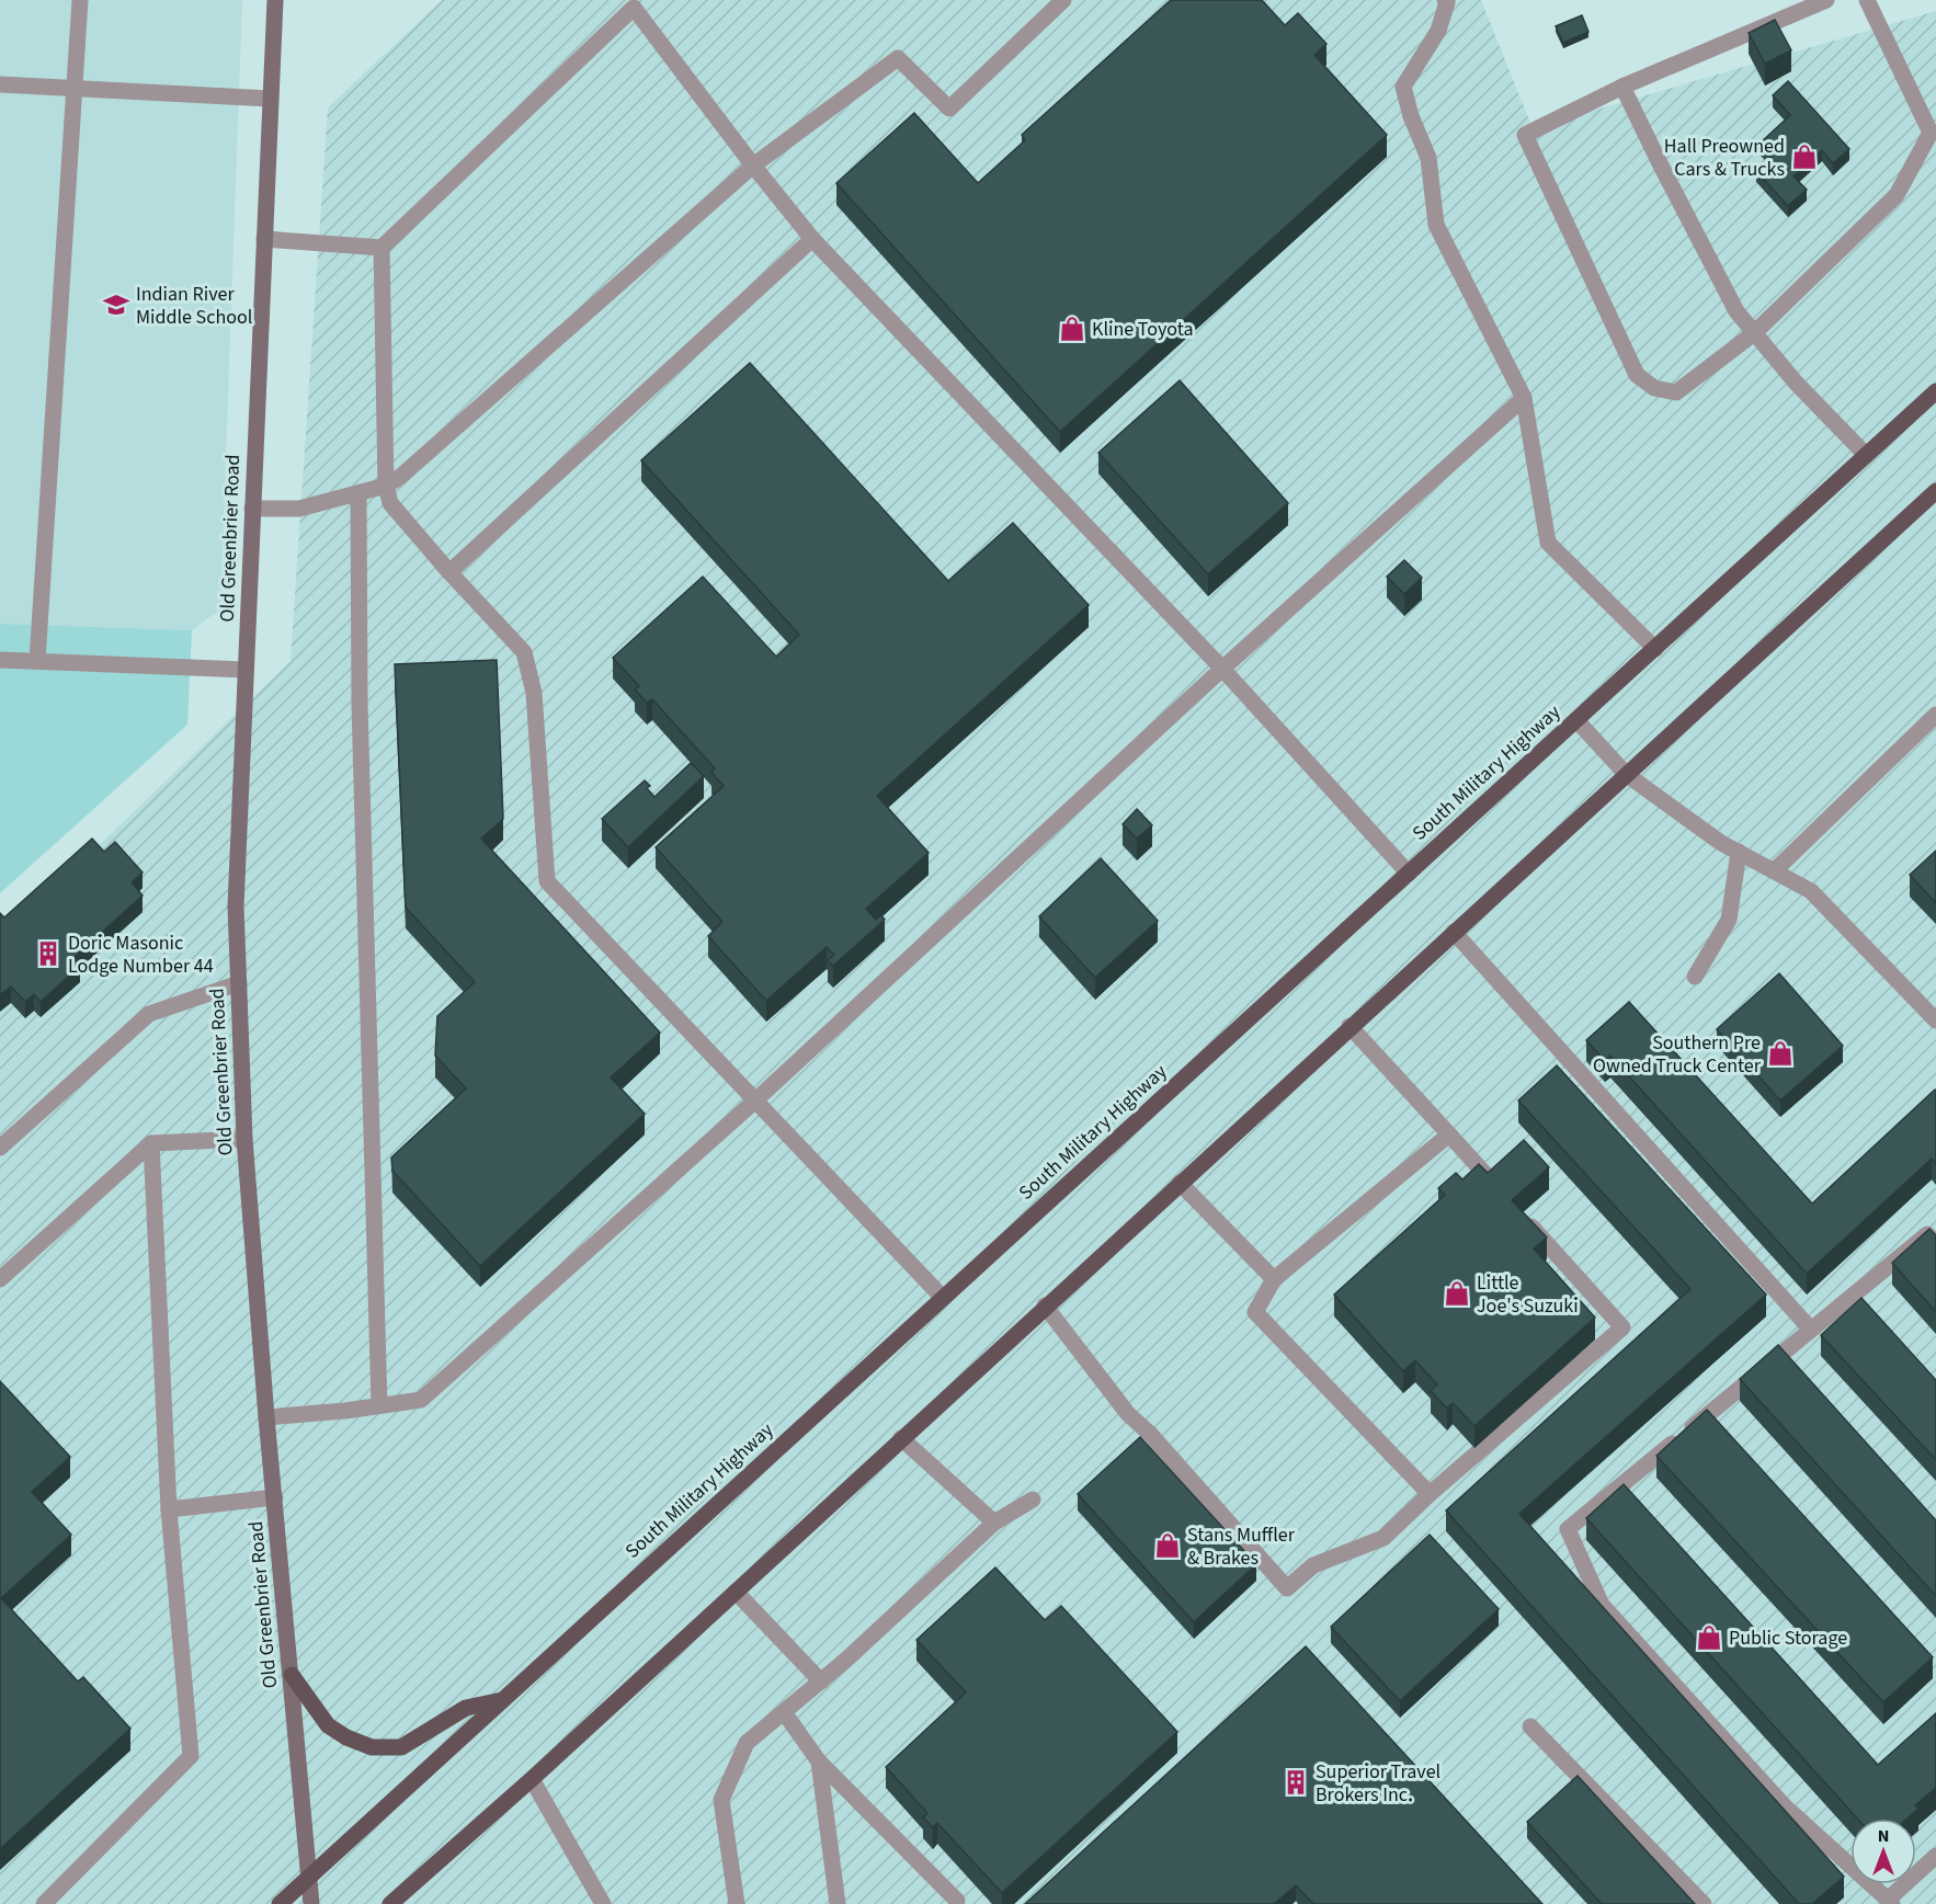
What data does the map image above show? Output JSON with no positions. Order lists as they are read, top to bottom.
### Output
{
  "streets": {
    "main road": ["South Military Highway"],
    "street": ["Old Greenbrier Road"]
  },
  "crossings": [
    ["Old Greenbrier Road", "South Military Highway"]
  ],
  "places": {
    "shop": [
      "Hall Preowned Cars & Trucks",
      "Kline Toyota",
      "Southern Pre Owned Truck Center",
      "Little Joe's Suzuki",
      "Stans Muffler & Brakes",
      "Public Storage"
    ],
    "school or university": ["Indian River Middle School"],
    "building": ["Doric Masonic Lodge Number 44", "Superior Travel Brokers Inc."]
  },
  "north": "top"
}
